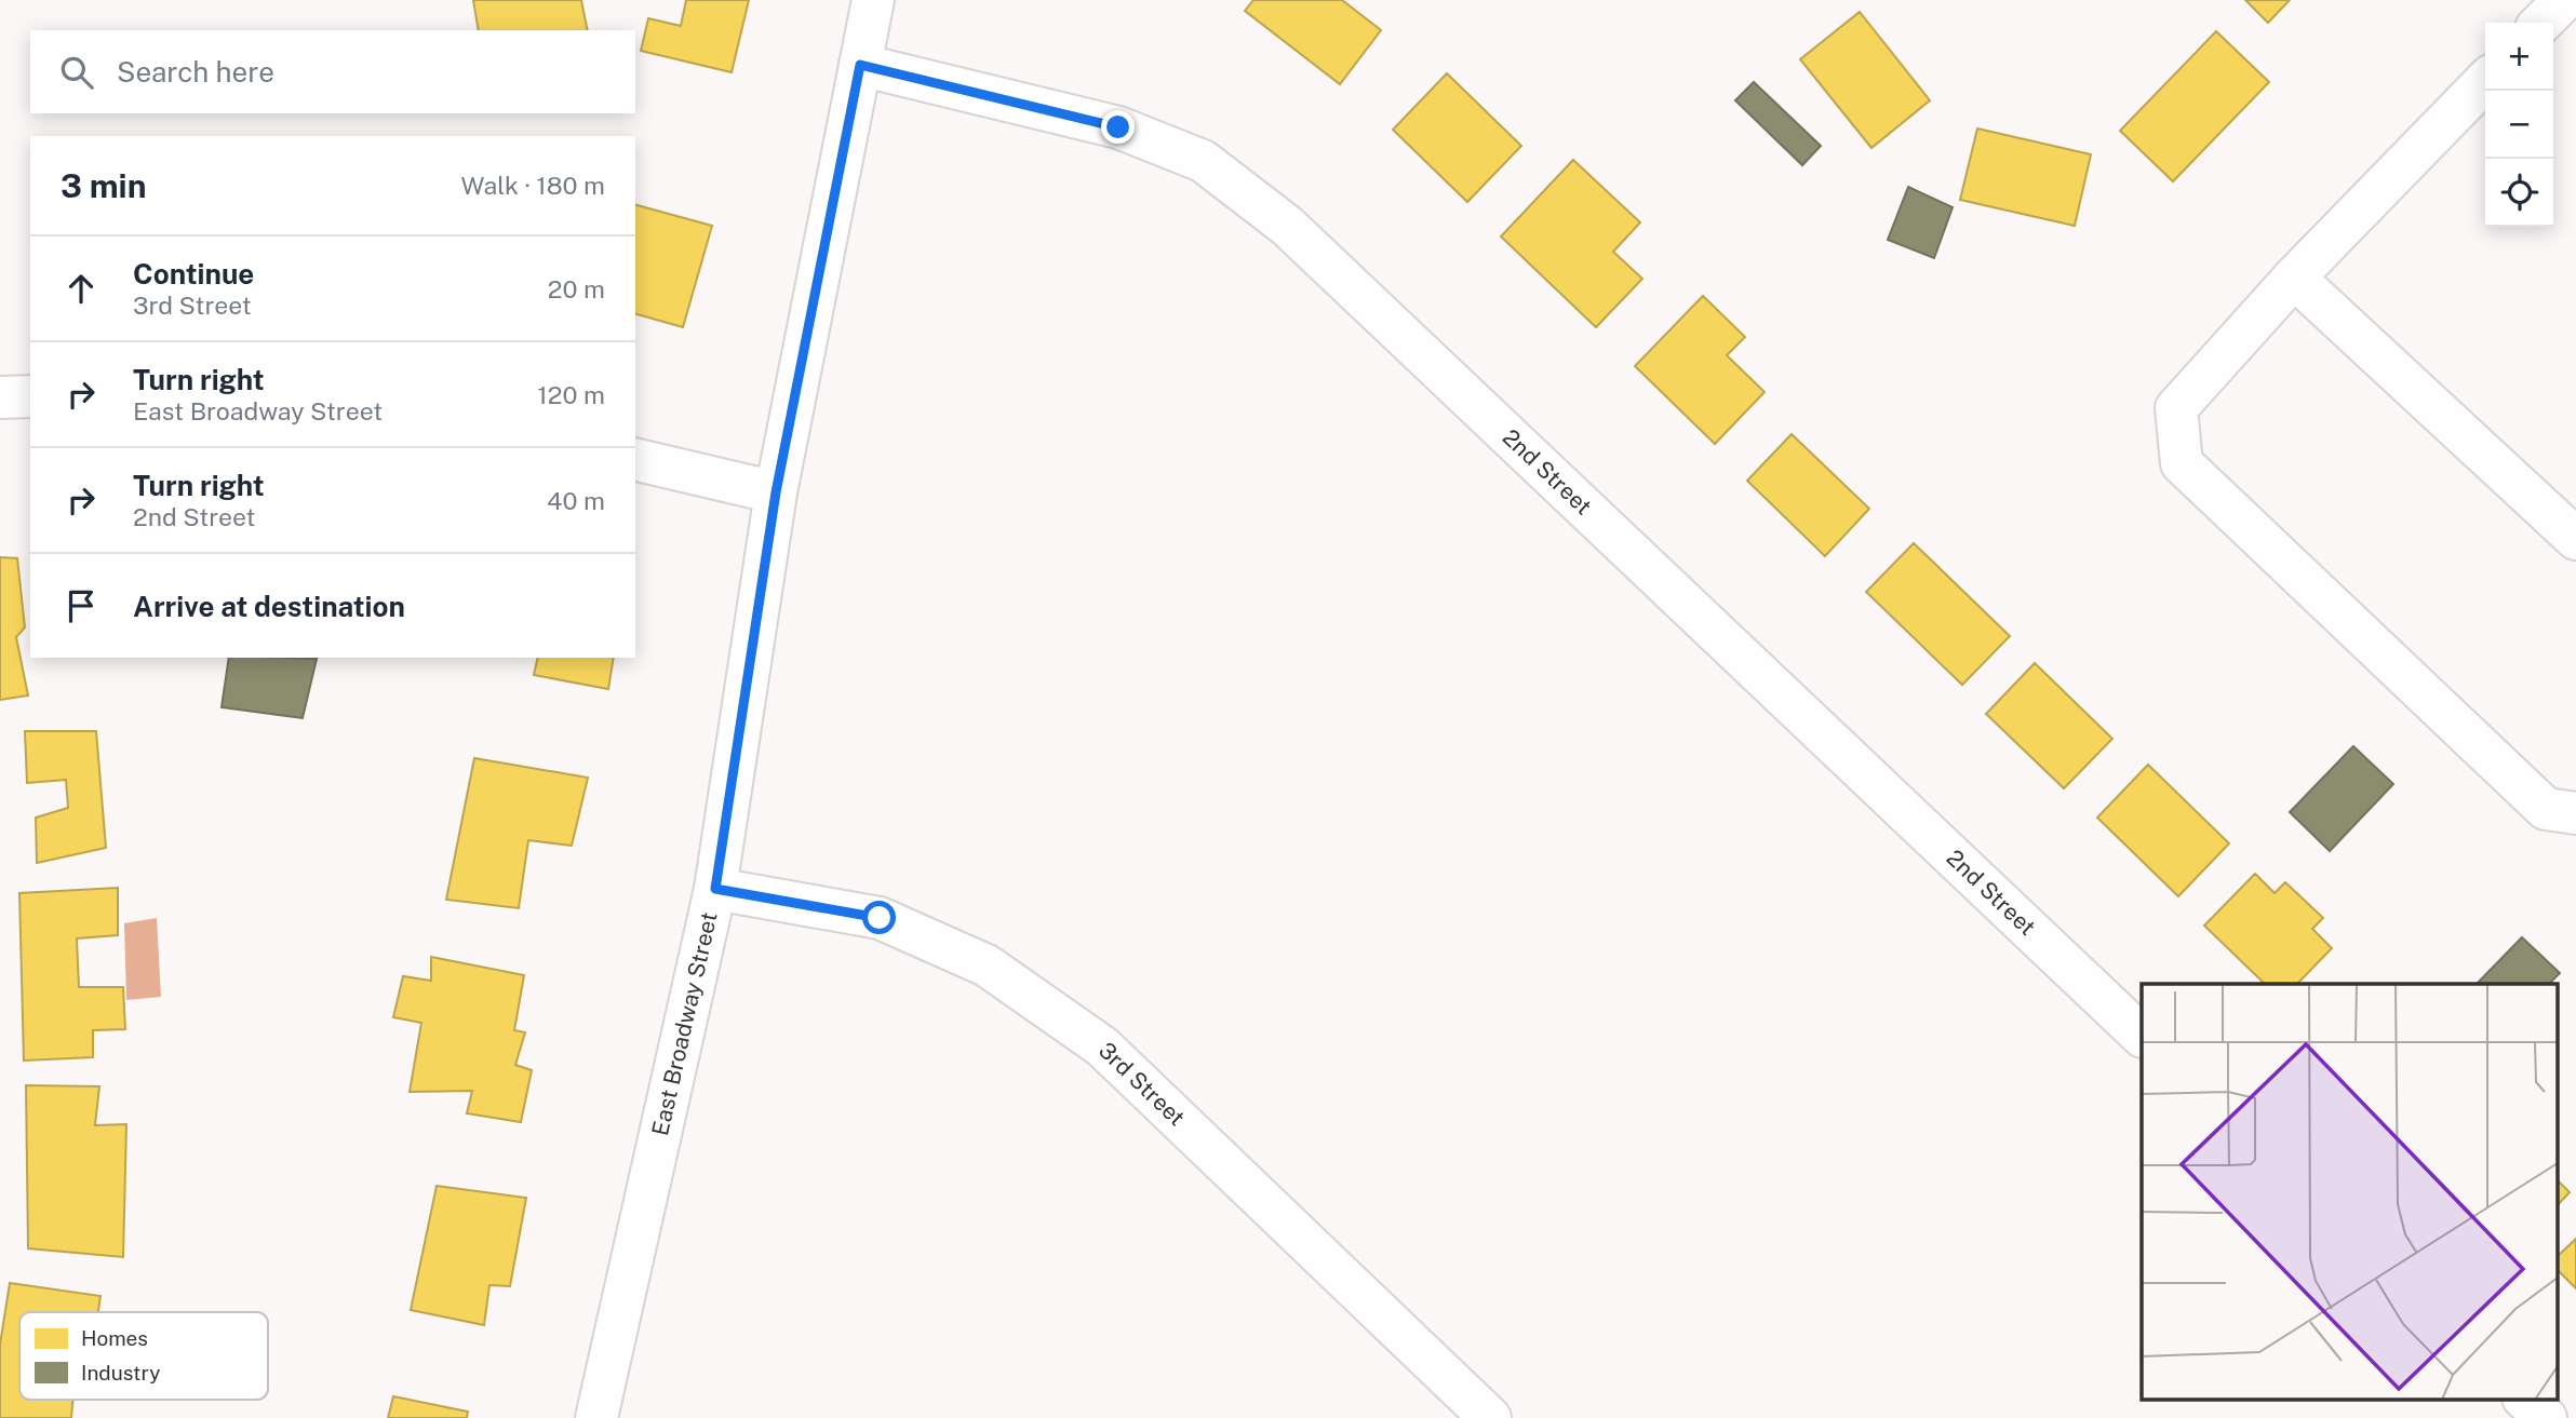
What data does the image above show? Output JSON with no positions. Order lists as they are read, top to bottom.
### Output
{
  "streets": {
    "street": ["2nd Street", "East Broadway Street", "3rd Street"]
  },
  "crossings": [
    ["2nd Street", "East Broadway Street"],
    ["East Broadway Street", "3rd Street"]
  ],
  "legend": ["Homes", "Industry"],
  "page": {
    "map_buttons": ["+", "−"],
    "search": "Search here",
    "heading": ["3 min", "Walk · 180 m"],
    "list": [
      ["Continue", "3rd Street", "20 m"],
      ["Turn right", "East Broadway Street", "120 m"],
      ["Turn right", "2nd Street", "40 m"],
      "Arrive at destination"
    ]
  }
}
